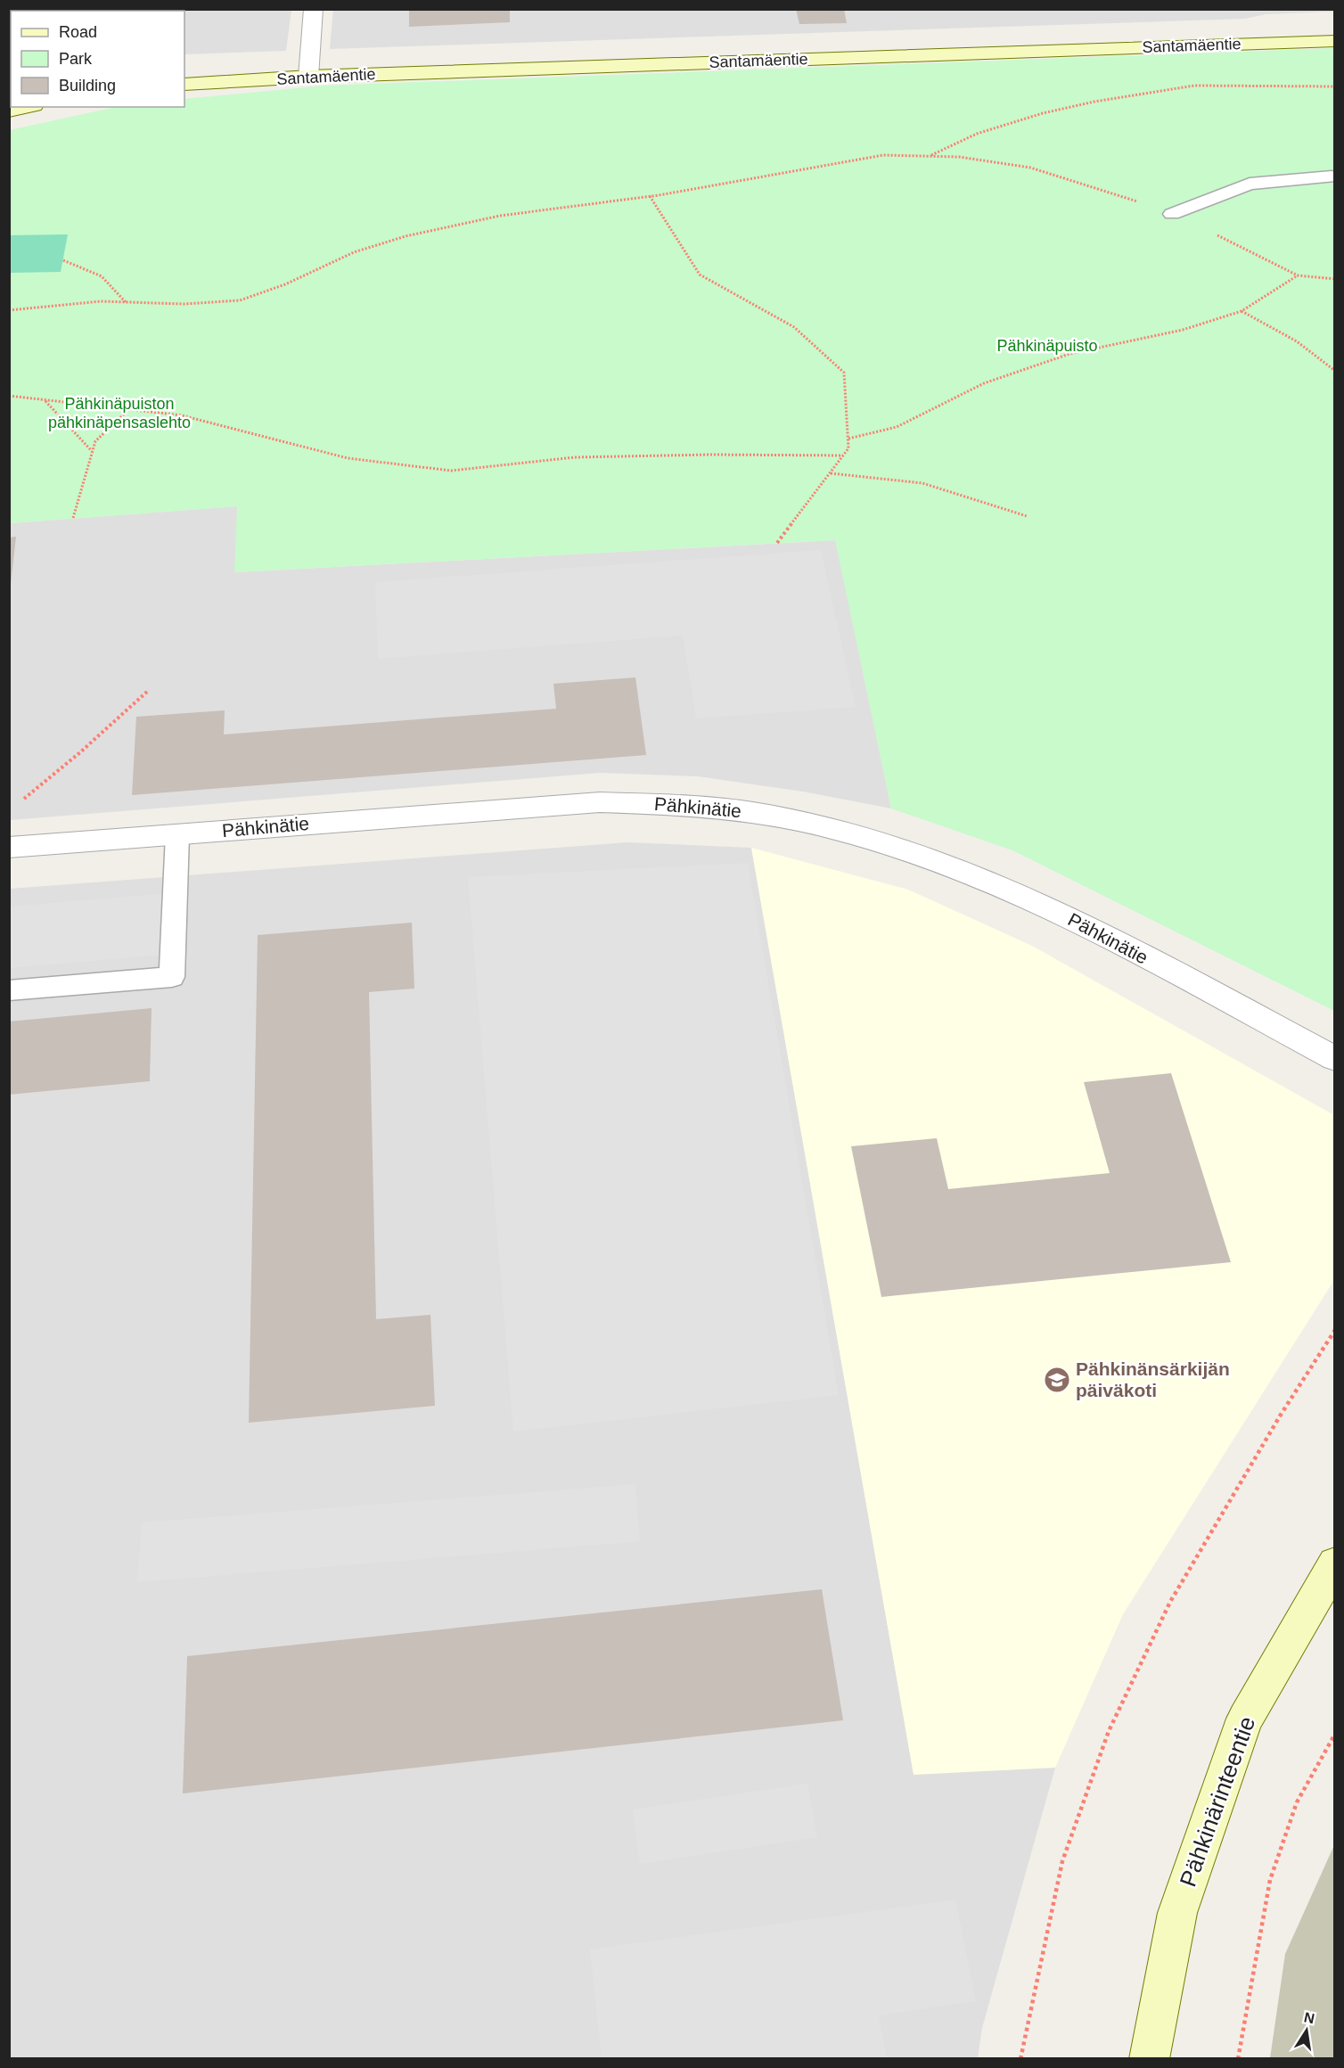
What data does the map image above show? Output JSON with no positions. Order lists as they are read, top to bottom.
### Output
{
  "streets": {
    "street": ["Santamäentie", "Pähkinätie", "Pähkinärinteentie"]
  },
  "parks": ["Pähkinäpuisto", "Pähkinäpuiston pähkinäpensaslehto"],
  "places": {
    "school or university": ["Pähkinänsärkijän päiväkoti"]
  },
  "legend": ["Road", "Park", "Building"],
  "north": "top"
}
